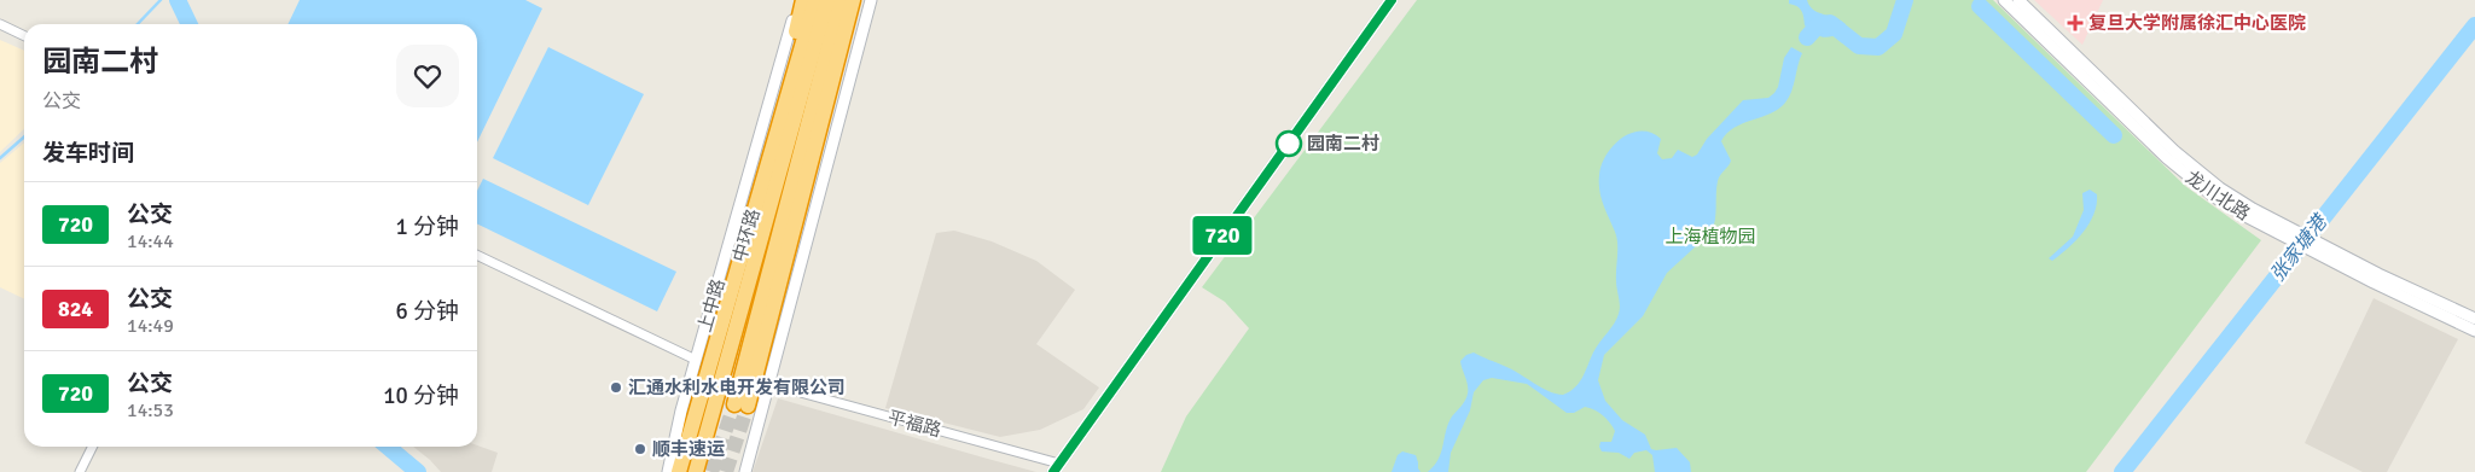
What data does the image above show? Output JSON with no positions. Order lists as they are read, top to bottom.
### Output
{
  "streets": {
    "highway": ["中环路"],
    "street": ["龙川北路", "上中路", "平福路"]
  },
  "water": ["张家塘港"],
  "parks": ["上海植物园"],
  "places": {
    "health": ["复旦大学附属徐汇中心医院"],
    "other": ["园南二村", "汇通水利水电开发有限公司", "顺丰速运"]
  },
  "lines": ["bus line 720"],
  "page": {
    "on_map": "720",
    "heading": [
      ["园南二村", "公交"],
      "发车时间"
    ],
    "list": [
      {
        "mark": "720",
        "name": "公交",
        "note": "14:44",
        "value": "1 分钟"
      },
      {
        "mark": "824",
        "name": "公交",
        "note": "14:49",
        "value": "6 分钟"
      },
      {
        "mark": "720",
        "name": "公交",
        "note": "14:53",
        "value": "10 分钟"
      }
    ]
  }
}
